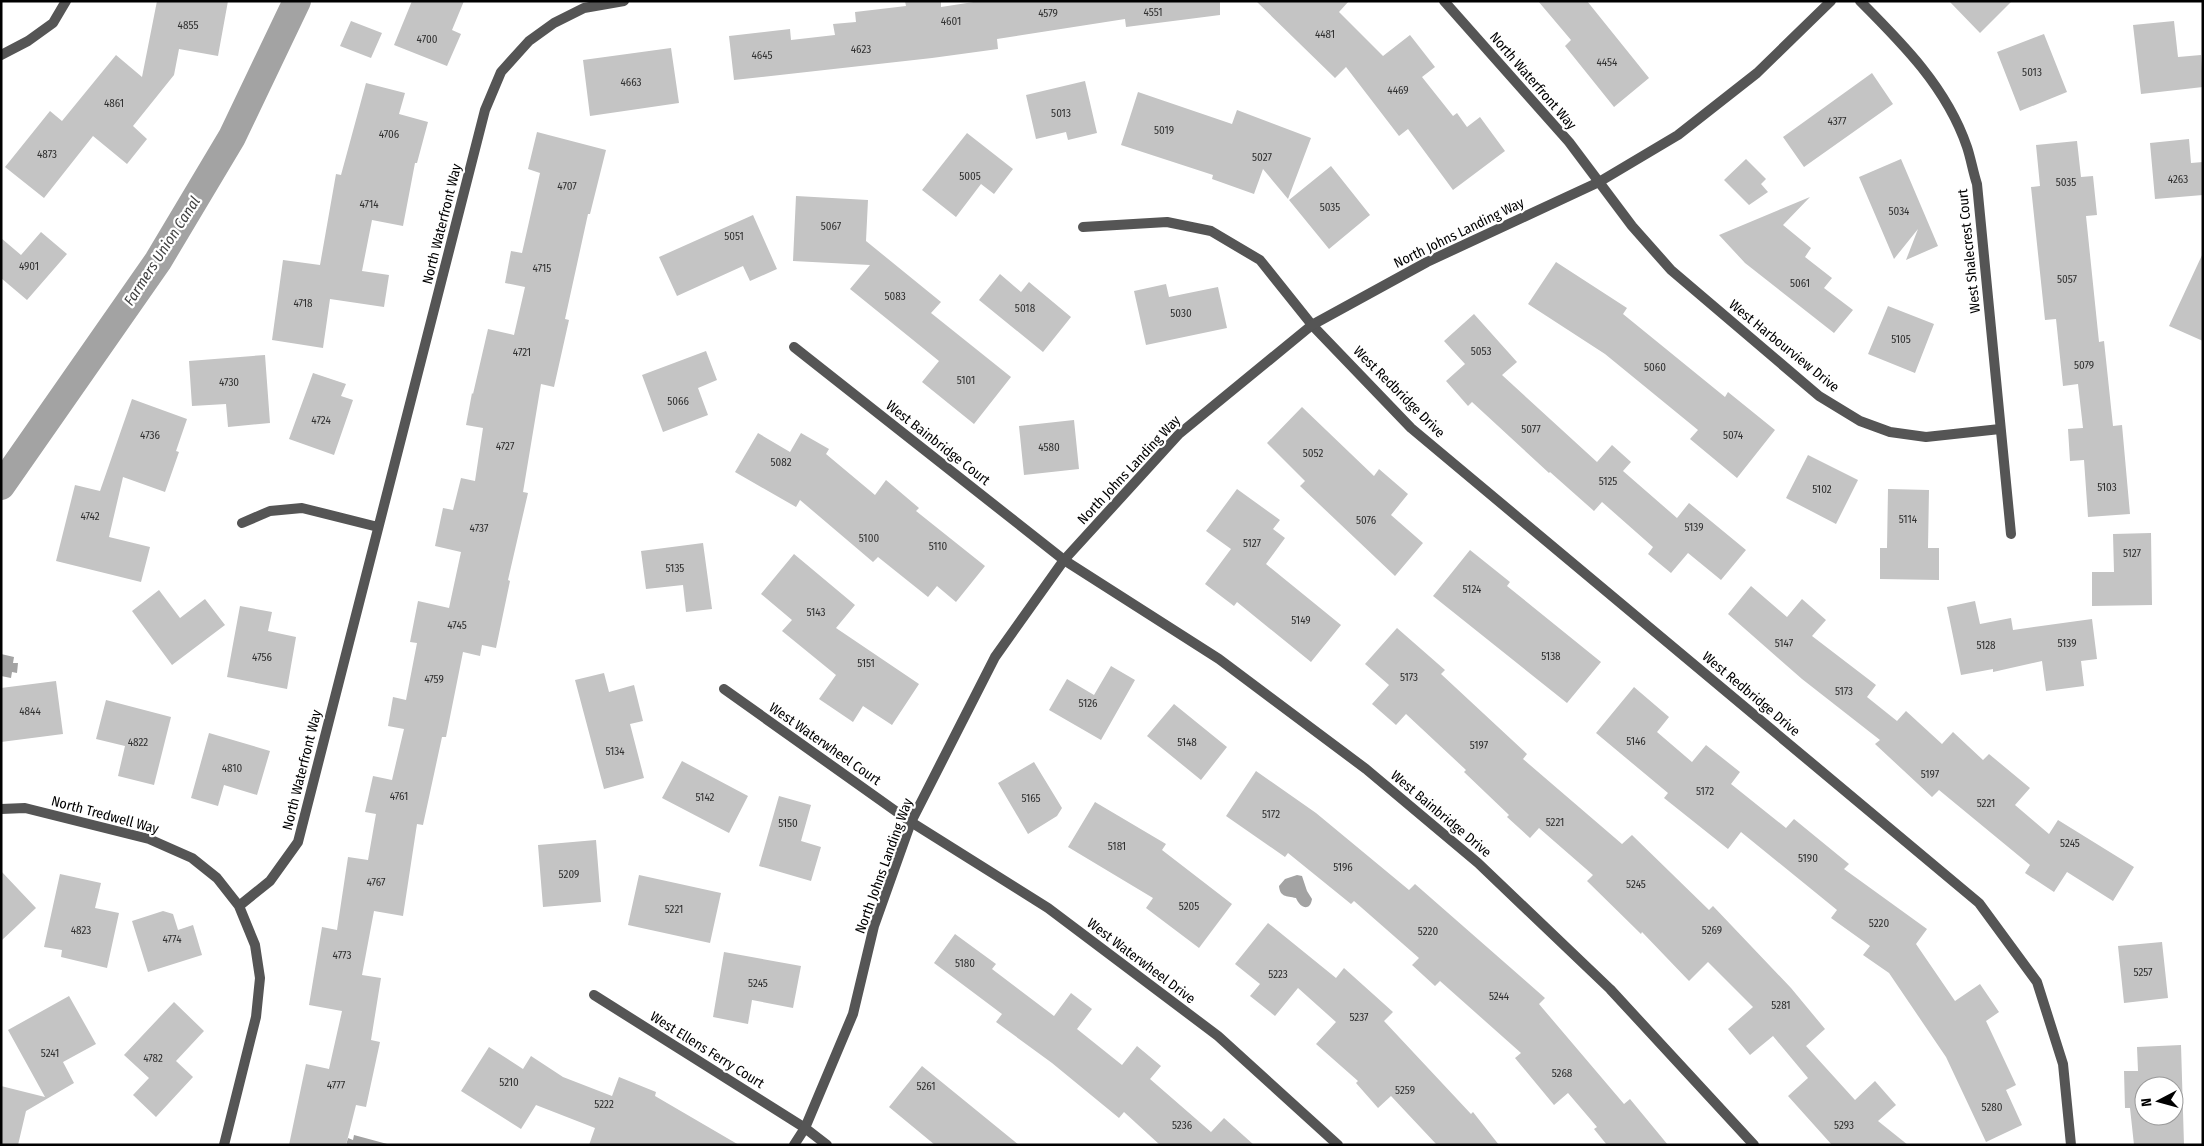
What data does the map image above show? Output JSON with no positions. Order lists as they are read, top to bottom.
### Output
{
  "streets": {
    "street": [
      "North Waterfront Way",
      "North Johns Landing Way",
      "West Shalecrest Court",
      "West Harbourview Drive",
      "West Redbridge Drive",
      "West Bainbridge Court",
      "West Waterwheel Court",
      "West Bainbridge Drive",
      "North Tredwell Way",
      "West Waterwheel Drive",
      "West Ellens Ferry Court"
    ]
  },
  "crossings": [
    ["North Waterfront Way", "North Johns Landing Way"],
    ["North Waterfront Way", "West Harbourview Drive"],
    ["North Waterfront Way", "North Tredwell Way"],
    ["North Johns Landing Way", "West Harbourview Drive"],
    ["North Johns Landing Way", "West Redbridge Drive"],
    ["North Johns Landing Way", "West Bainbridge Court"],
    ["North Johns Landing Way", "West Waterwheel Court"],
    ["North Johns Landing Way", "West Bainbridge Drive"],
    ["North Johns Landing Way", "West Waterwheel Drive"],
    ["North Johns Landing Way", "West Ellens Ferry Court"],
    ["West Shalecrest Court", "West Harbourview Drive"],
    ["West Bainbridge Court", "West Bainbridge Drive"],
    ["West Waterwheel Court", "West Waterwheel Drive"]
  ],
  "water": ["Farmers Union Canal"],
  "house_numbers": [
    "4551",
    "4579",
    "4601",
    "4855",
    "4481",
    "4700",
    "4623",
    "4645",
    "4454",
    "5013",
    "4663",
    "4469",
    "4861",
    "5013",
    "4377",
    "5019",
    "4706",
    "4873",
    "5027",
    "5005",
    "4263",
    "5035",
    "4707",
    "4714",
    "5035",
    "5034",
    "5067",
    "5051",
    "4901",
    "4715",
    "5057",
    "5061",
    "5083",
    "4718",
    "5018",
    "5030",
    "5105",
    "5053",
    "4721",
    "5079",
    "5060",
    "5101",
    "4730",
    "5066",
    "4724",
    "5077",
    "4736",
    "5074",
    "4727",
    "4580",
    "5052",
    "5082",
    "5125",
    "5103",
    "5102",
    "4742",
    "5114",
    "5076",
    "5139",
    "4737",
    "5100",
    "5127",
    "5110",
    "5127",
    "5135",
    "5124",
    "5143",
    "5149",
    "4745",
    "5147",
    "5139",
    "5128",
    "5138",
    "4756",
    "5151",
    "5173",
    "4759",
    "5173",
    "5126",
    "4844",
    "5146",
    "4822",
    "5148",
    "5197",
    "5134",
    "4810",
    "5197",
    "5172",
    "4761",
    "5142",
    "5165",
    "5221",
    "5172",
    "5221",
    "5150",
    "5245",
    "5181",
    "5190",
    "5196",
    "5209",
    "4767",
    "5245",
    "5205",
    "5221",
    "5220",
    "4823",
    "5269",
    "5220",
    "4774",
    "4773",
    "5180",
    "5257",
    "5223",
    "5245",
    "5244",
    "5281",
    "5237",
    "5241",
    "4782",
    "5268",
    "5210",
    "4777",
    "5261",
    "5259",
    "5222",
    "5280",
    "5236",
    "5293"
  ],
  "north": "left"
}
